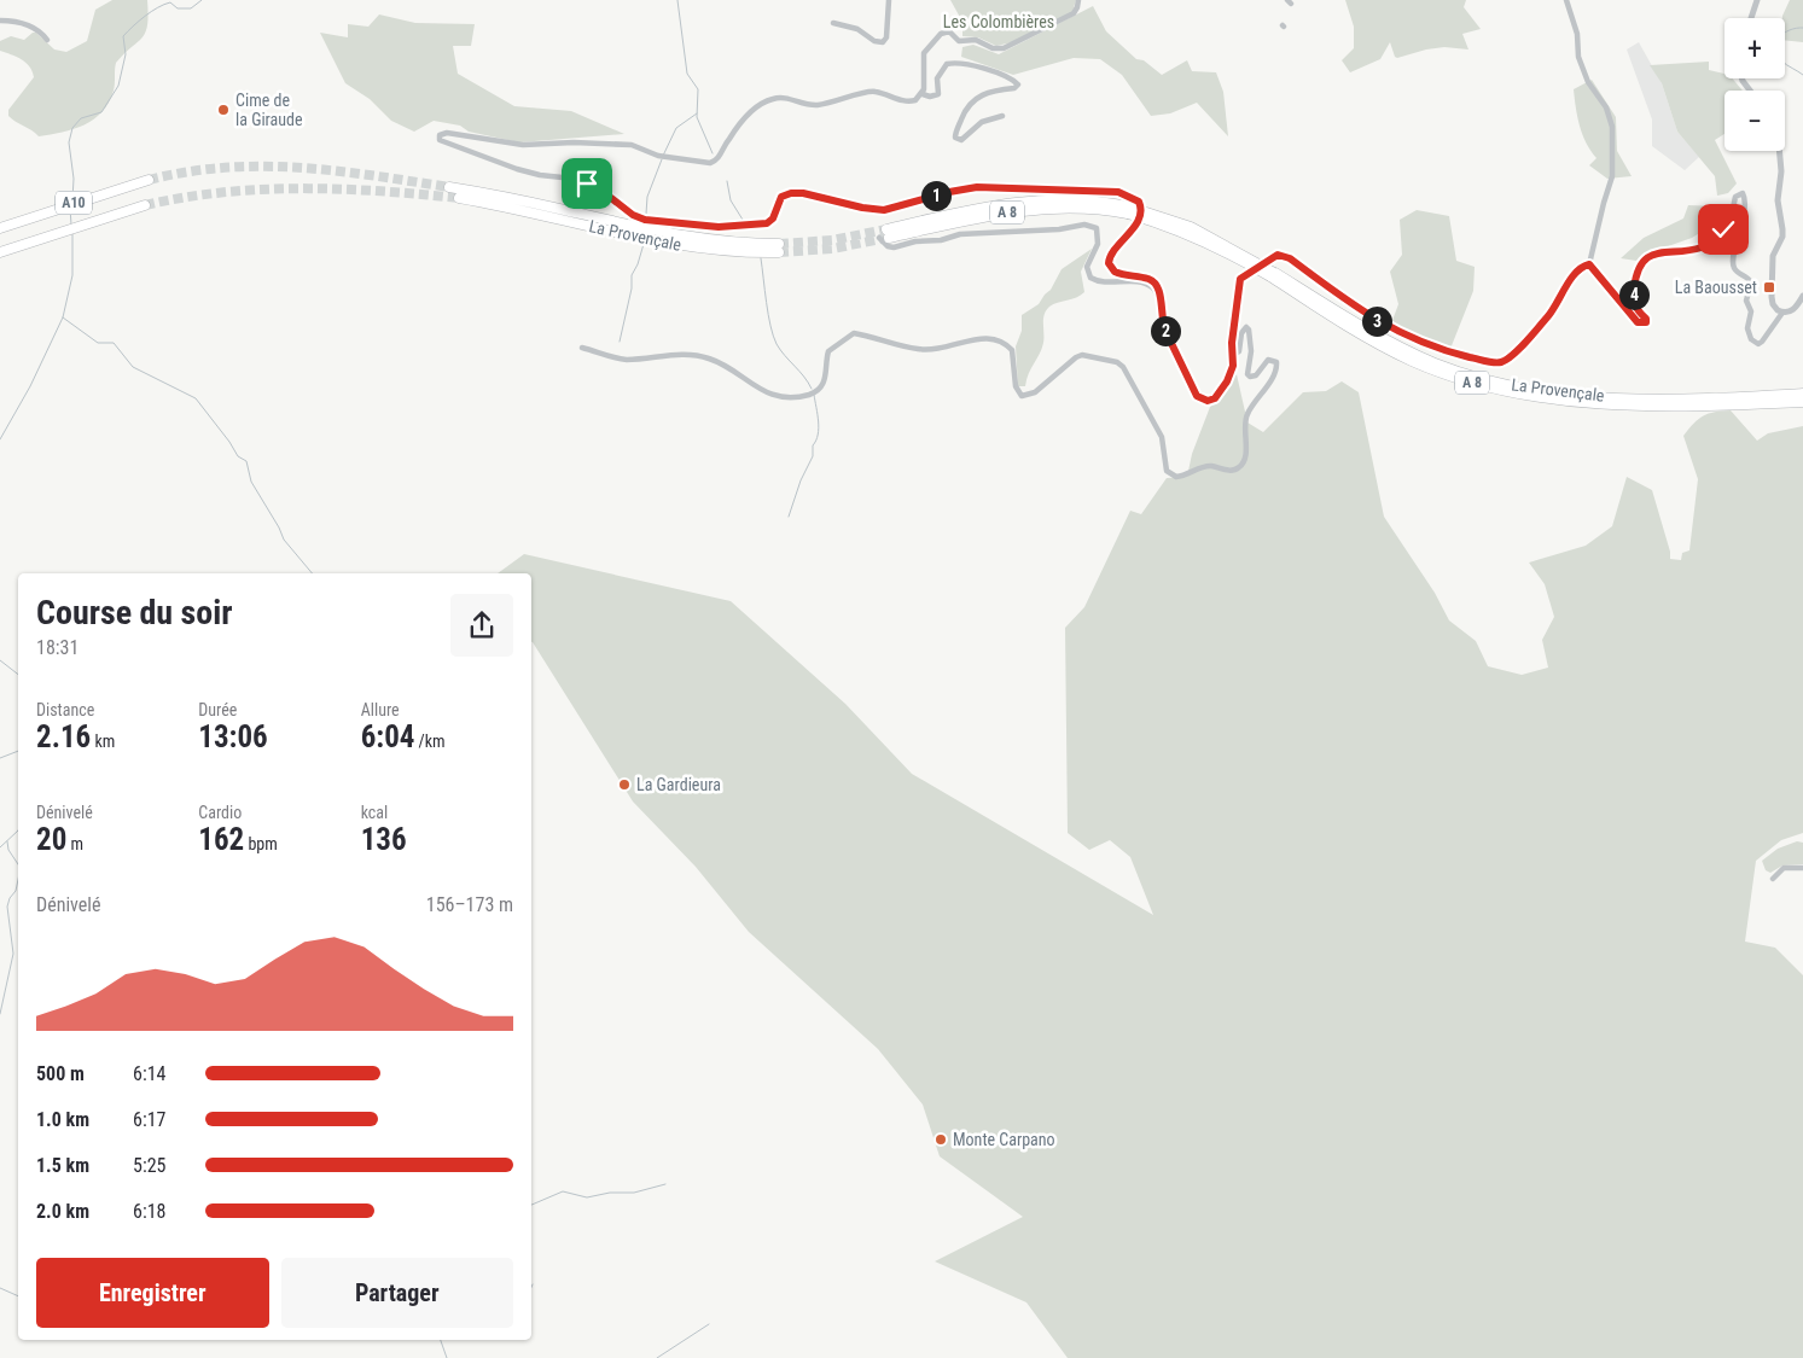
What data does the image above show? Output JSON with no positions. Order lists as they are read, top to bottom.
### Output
{
  "streets": {
    "highway": ["A10", "A 8", "La Provençale"]
  },
  "parks": ["Les Colombières"],
  "places": {
    "other": ["Cime de la Giraude", "La Gardieura", "Monte Carpano"],
    "transit": ["La Baousset"]
  },
  "page": {
    "map_buttons": ["+", "−"],
    "pins": [
      "1",
      "4",
      "3",
      "2"
    ],
    "heading": ["Course du soir", "18:31"],
    "stats": [
      ["Distance", "2.16 km"],
      ["Durée", "13:06"],
      ["Allure", "6:04 /km"],
      ["Dénivelé", "20 m"],
      ["Cardio", "162 bpm"],
      ["kcal", "136"]
    ],
    "chart": ["Dénivelé", "156–173 m"],
    "list": [
      {
        "name": "500 m",
        "note": "6:14"
      },
      {
        "name": "1.0 km",
        "note": "6:17"
      },
      {
        "name": "1.5 km",
        "note": "5:25"
      },
      {
        "name": "2.0 km",
        "note": "6:18"
      }
    ],
    "buttons": ["Enregistrer", "Partager"]
  }
}
